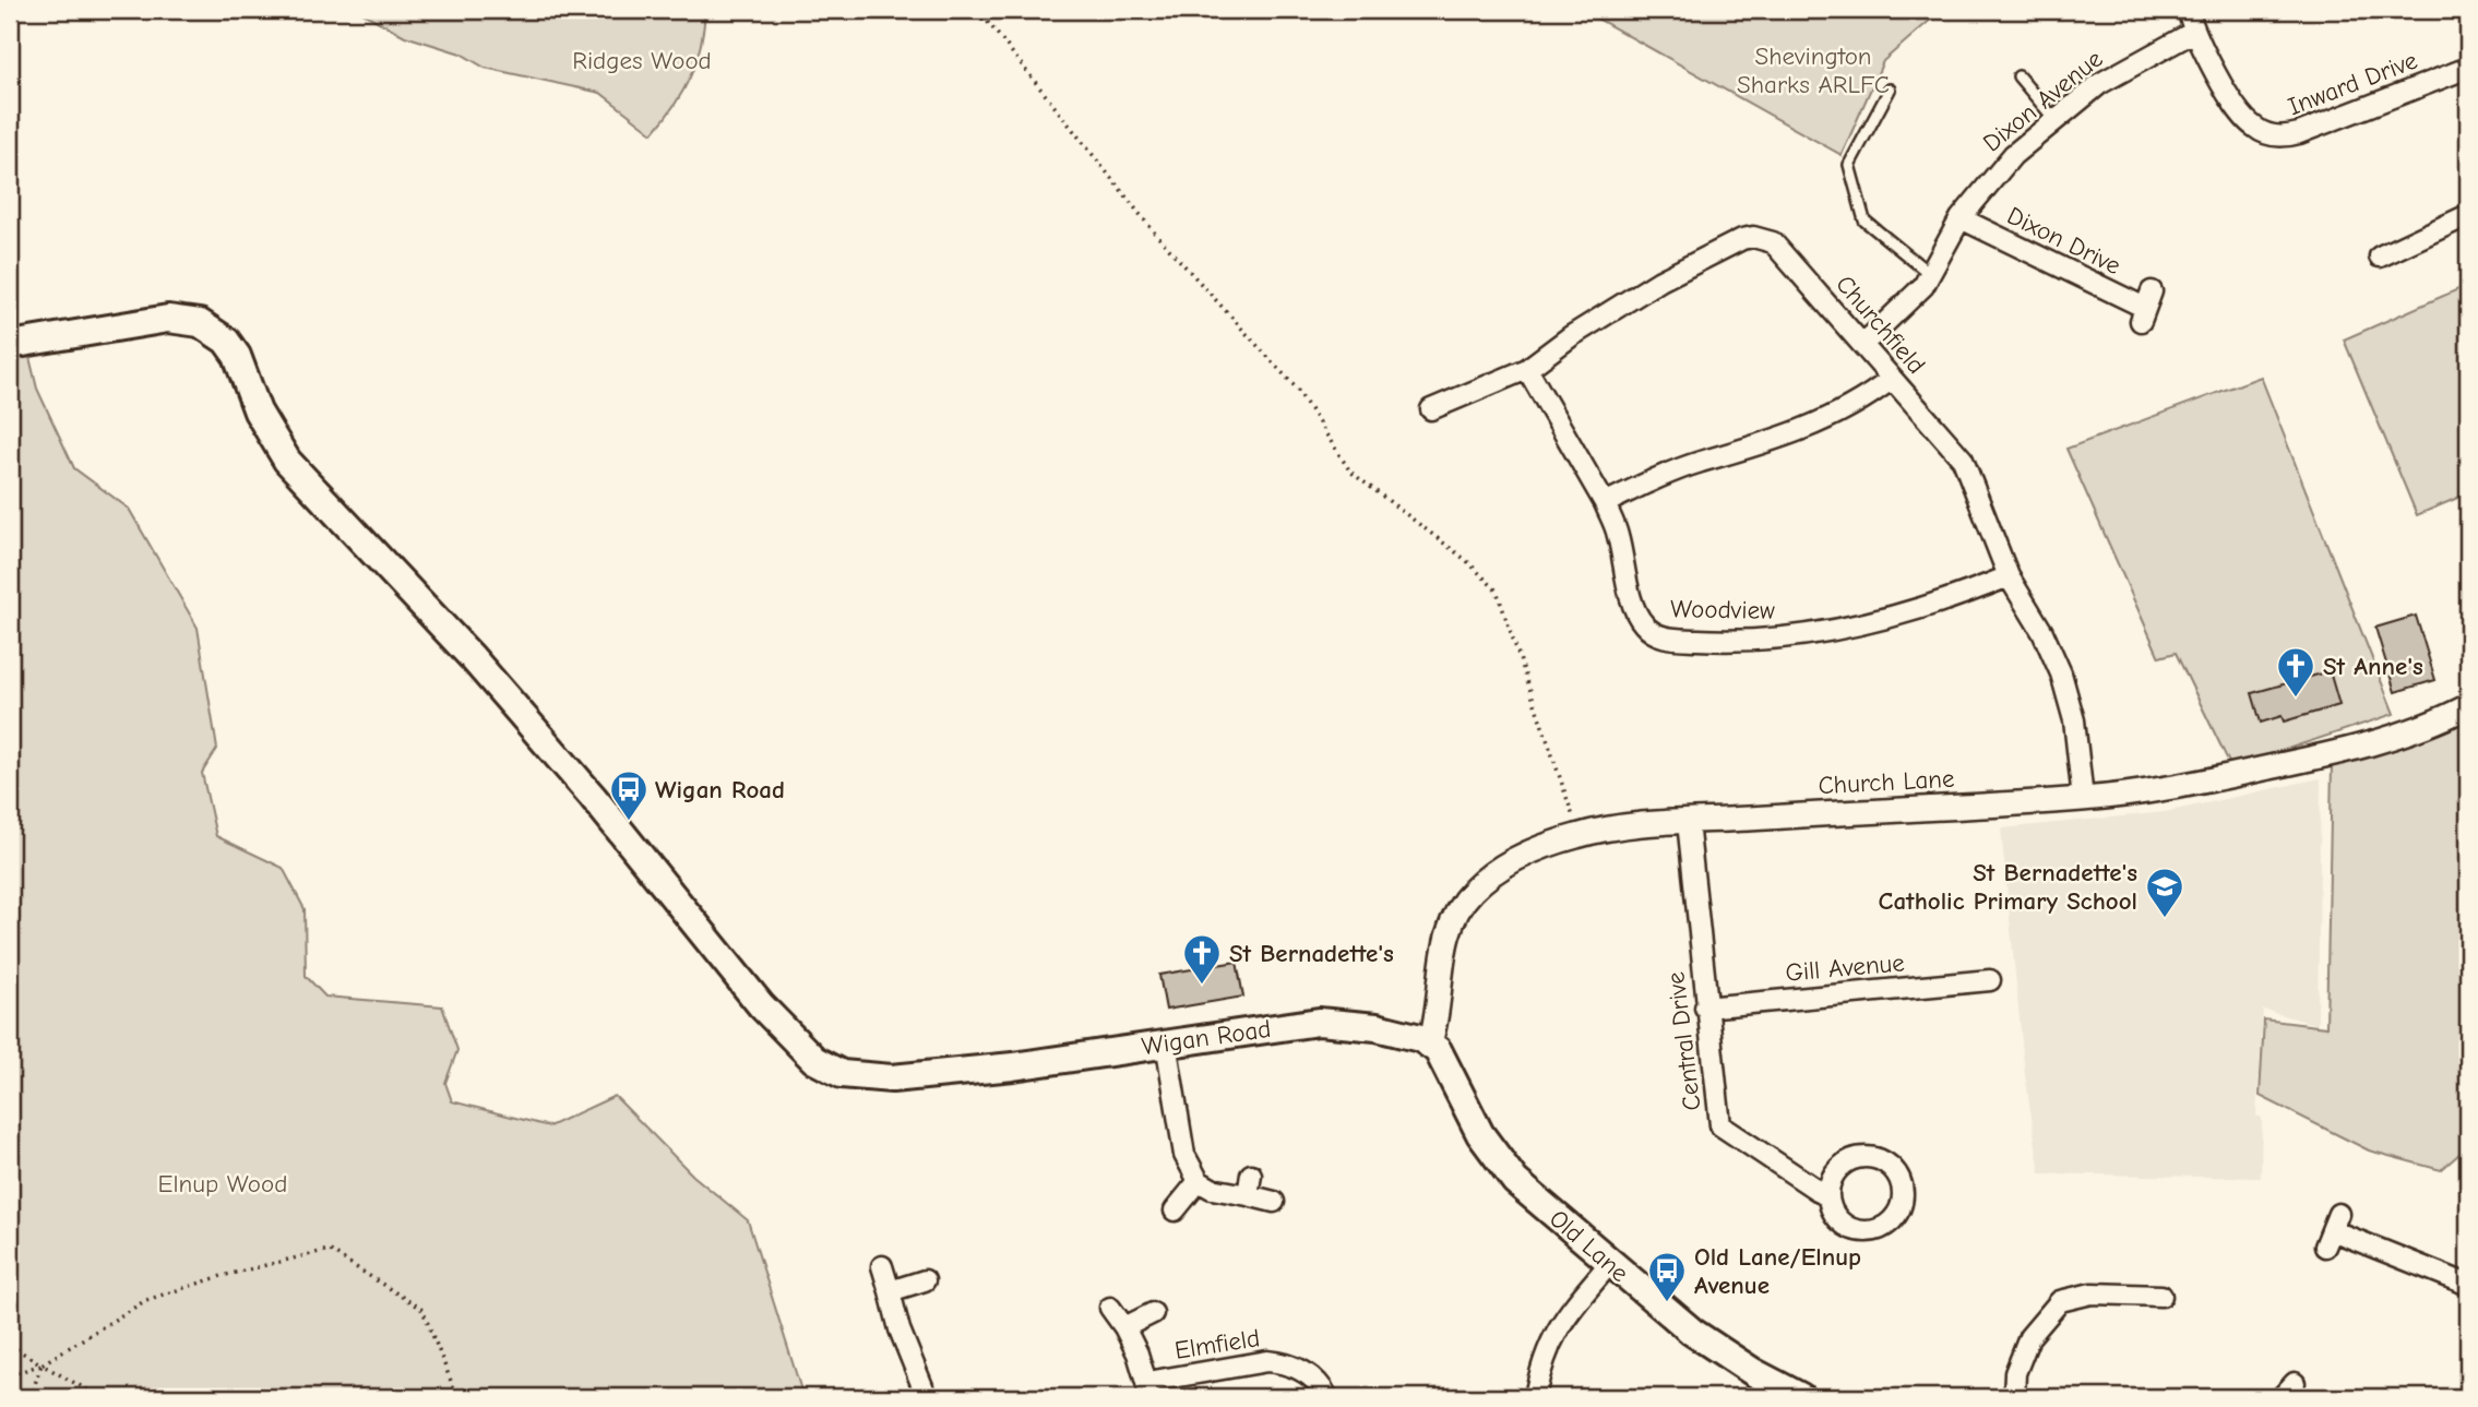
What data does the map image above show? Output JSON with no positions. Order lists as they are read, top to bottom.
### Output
{
  "streets": {
    "main road": ["Wigan Road", "Old Lane"],
    "street": [
      "Inward Drive",
      "Dixon Avenue",
      "Dixon Drive",
      "Churchfield",
      "Woodview",
      "Church Lane",
      "Gill Avenue",
      "Central Drive",
      "Elmfield"
    ]
  },
  "crossings": [
    ["Inward Drive", "Dixon Avenue"],
    ["Dixon Avenue", "Dixon Drive"],
    ["Dixon Avenue", "Churchfield"],
    ["Churchfield", "Woodview"],
    ["Churchfield", "Church Lane"],
    ["Church Lane", "Wigan Road"],
    ["Church Lane", "Central Drive"],
    ["Church Lane", "Old Lane"],
    ["Gill Avenue", "Central Drive"],
    ["Wigan Road", "Old Lane"]
  ],
  "parks": ["Shevington Sharks ARLFC", "Ridges Wood", "Elnup Wood"],
  "places": {
    "church": ["St Anne's", "St Bernadette's"],
    "bus stop": ["Wigan Road", "Old Lane/Elnup Avenue"],
    "school or university": ["St Bernadette's Catholic Primary School"]
  }
}
